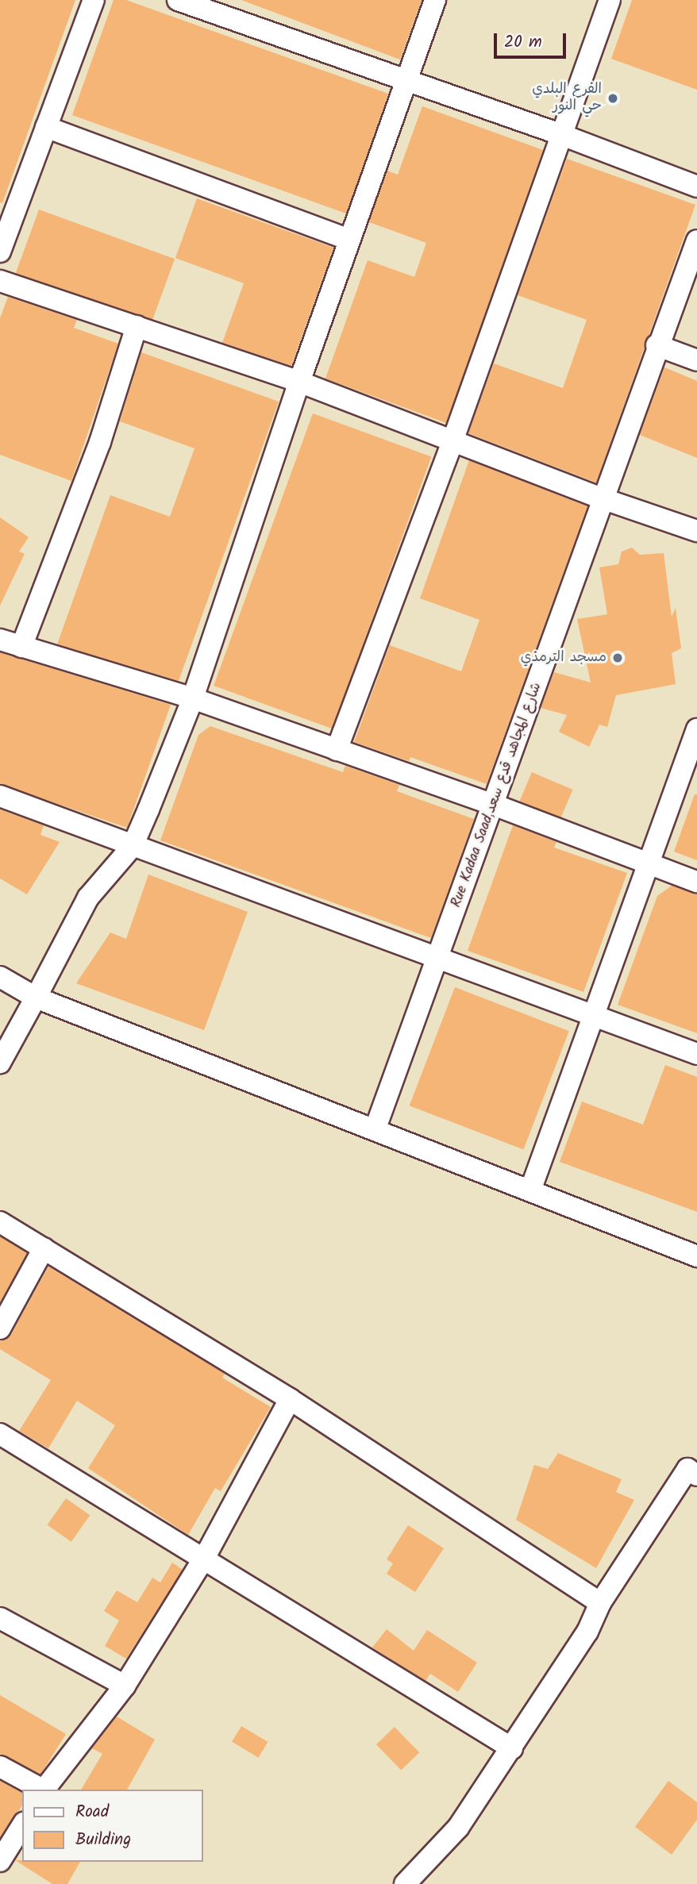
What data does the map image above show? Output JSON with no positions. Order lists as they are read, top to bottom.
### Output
{
  "streets": {
    "street": ["Rue Kadaa Saad,شارع المجاهد قدع سعد"]
  },
  "places": ["الفرع البلدي حي النور", "مسجد الترمذي"],
  "legend": ["Road", "Building"],
  "scale_bar": "20 m"
}
